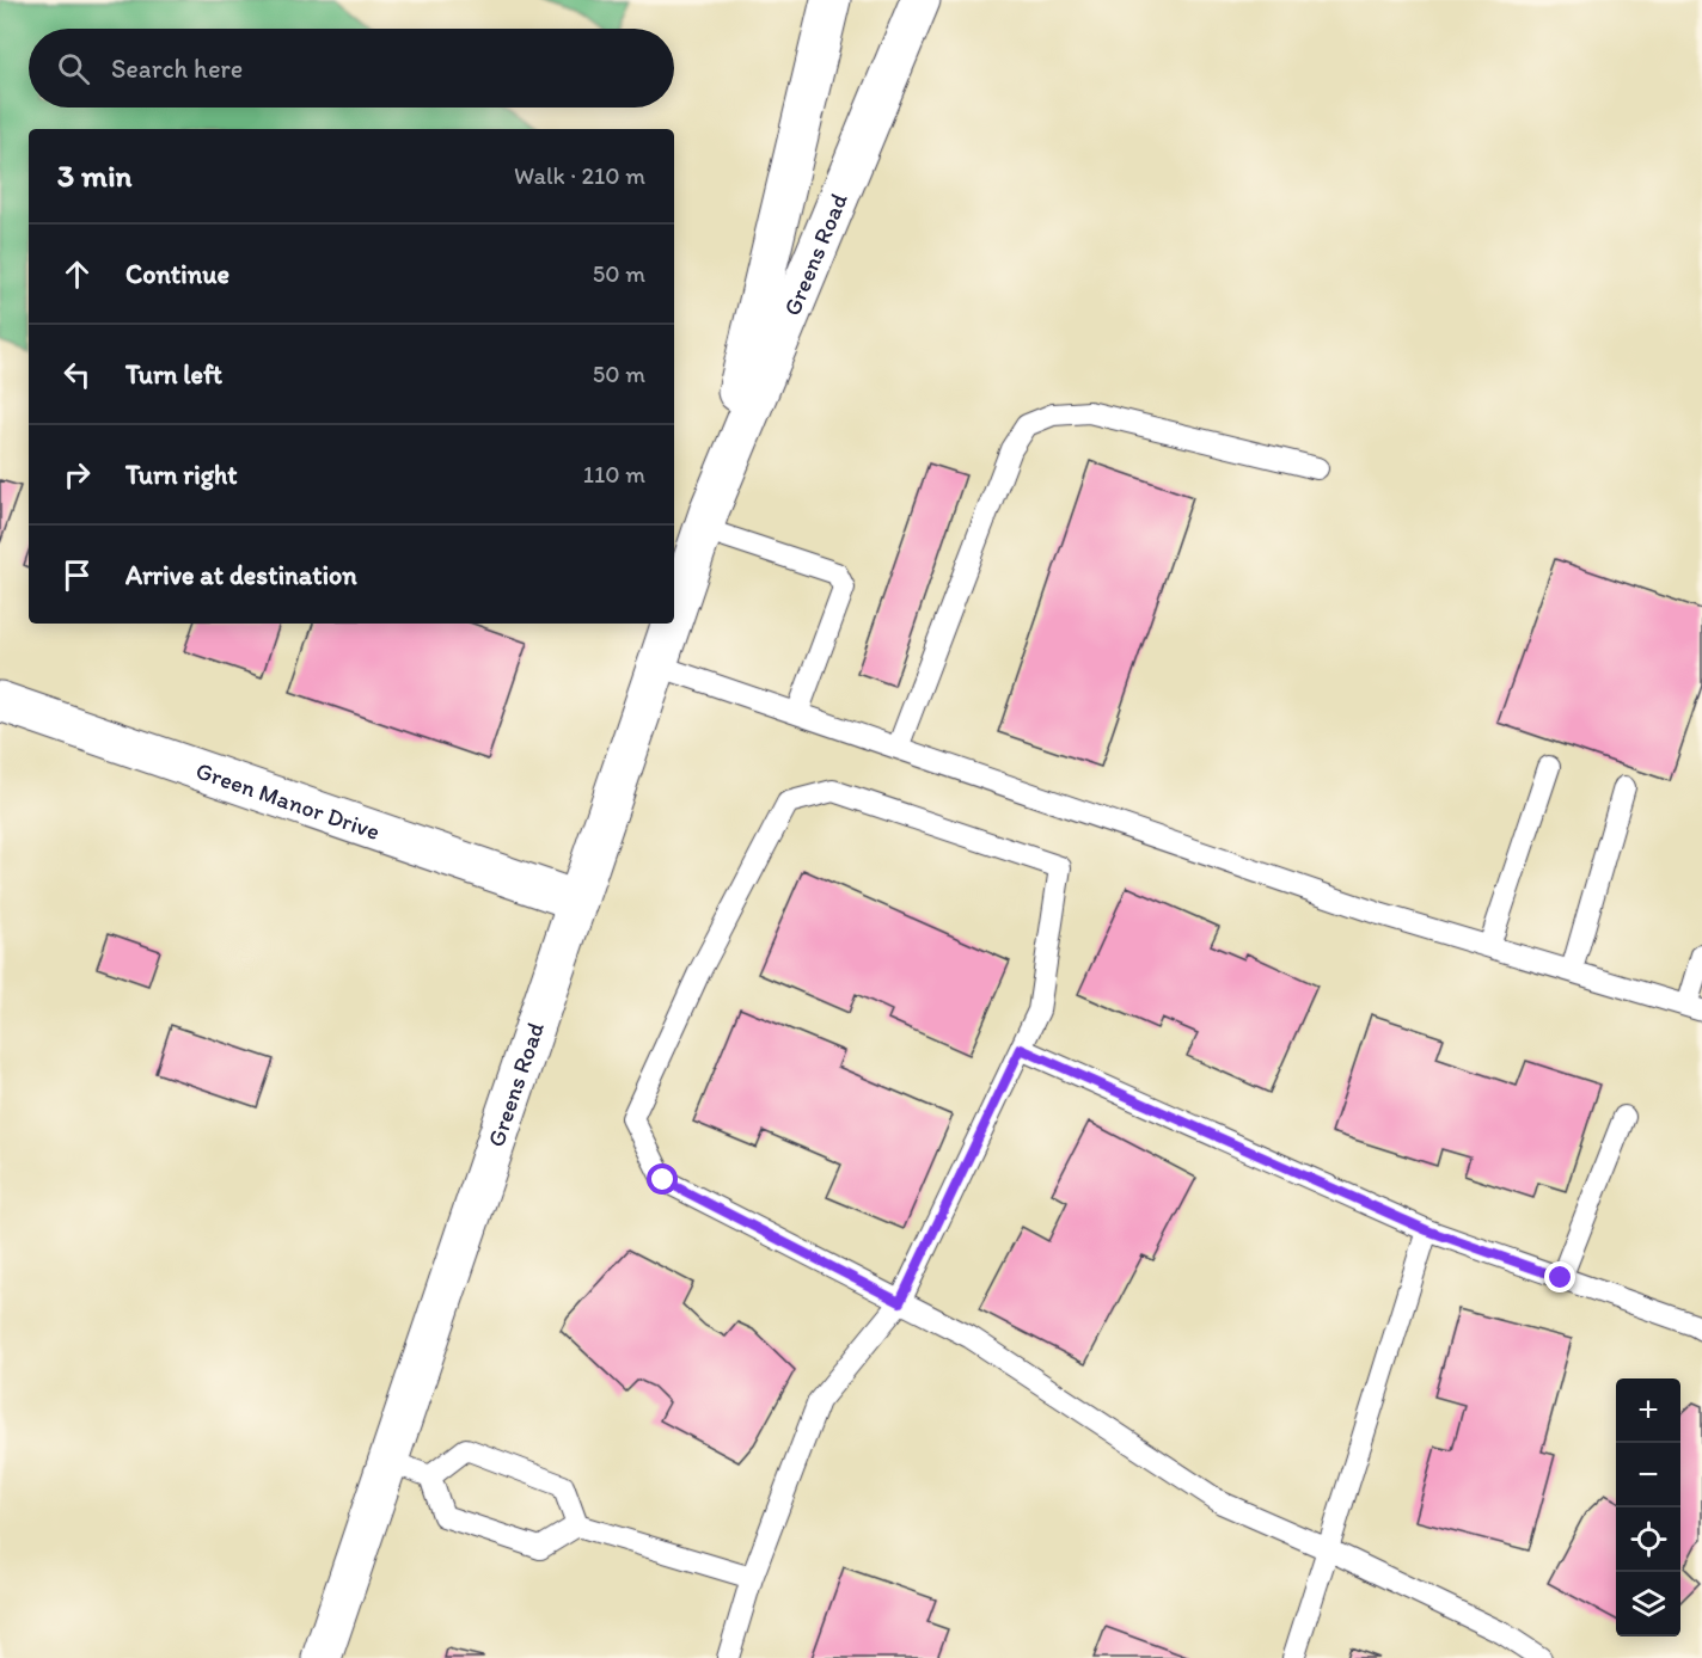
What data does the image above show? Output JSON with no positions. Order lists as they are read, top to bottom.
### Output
{
  "streets": {
    "main road": ["Greens Road", "Green Manor Drive"]
  },
  "crossings": [
    ["Greens Road", "Green Manor Drive"]
  ],
  "page": {
    "search": "Search here",
    "heading": ["3 min", "Walk · 210 m"],
    "list": [
      ["Continue", "50 m"],
      ["Turn left", "50 m"],
      ["Turn right", "110 m"],
      "Arrive at destination"
    ],
    "map_buttons": ["+", "−"]
  }
}
